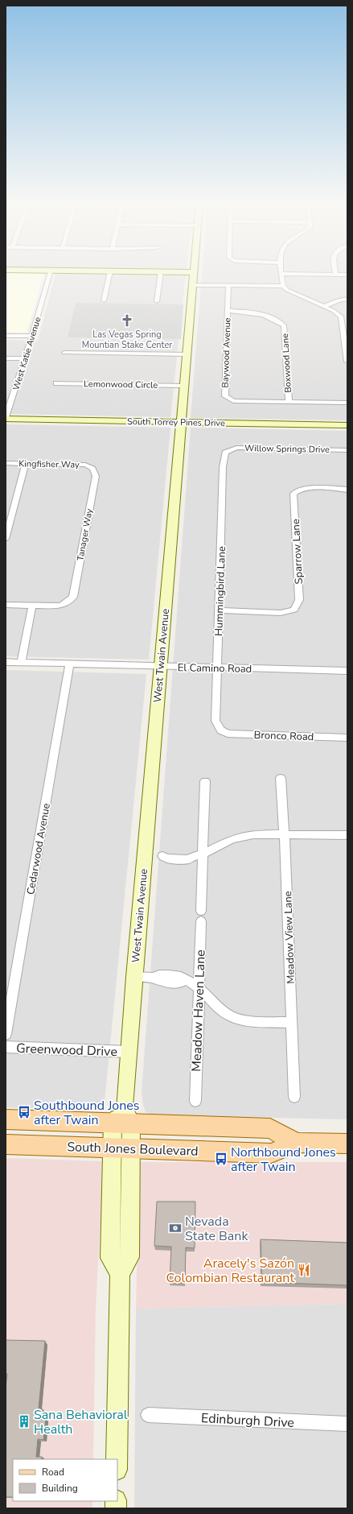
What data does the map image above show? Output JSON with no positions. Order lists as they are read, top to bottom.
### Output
{
  "streets": {
    "main road": ["South Jones Boulevard"],
    "street": [
      "Baywood Avenue",
      "West Katie Avenue",
      "Boxwood Lane",
      "Lemonwood Circle",
      "South Torrey Pines Drive",
      "Willow Springs Drive",
      "Kingfisher Way",
      "Tanager Way",
      "Sparrow Lane",
      "Hummingbird Lane",
      "West Twain Avenue",
      "El Camino Road",
      "Bronco Road",
      "Cedarwood Avenue",
      "Meadow View Lane",
      "Meadow Haven Lane",
      "Greenwood Drive",
      "Edinburgh Drive"
    ]
  },
  "crossings": [
    ["Baywood Avenue", "Boxwood Lane"],
    ["West Katie Avenue", "South Torrey Pines Drive"],
    ["Lemonwood Circle", "West Twain Avenue"],
    ["South Torrey Pines Drive", "West Twain Avenue"],
    ["Willow Springs Drive", "Hummingbird Lane"],
    ["Kingfisher Way", "Tanager Way"],
    ["Sparrow Lane", "Hummingbird Lane"],
    ["Hummingbird Lane", "El Camino Road"],
    ["Hummingbird Lane", "Bronco Road"],
    ["West Twain Avenue", "El Camino Road"],
    ["West Twain Avenue", "Greenwood Drive"],
    ["West Twain Avenue", "South Jones Boulevard"],
    ["El Camino Road", "Cedarwood Avenue"]
  ],
  "places": {
    "church": ["Las Vegas Spring Mountian Stake Center"],
    "bus stop": ["Southbound Jones after Twain", "Northbound Jones after Twain"],
    "bank": ["Nevada State Bank"],
    "restaurant": ["Aracely's Sazón Colombian Restaurant"],
    "building": ["Sana Behavioral Health"]
  },
  "legend": ["Road", "Building"]
}
